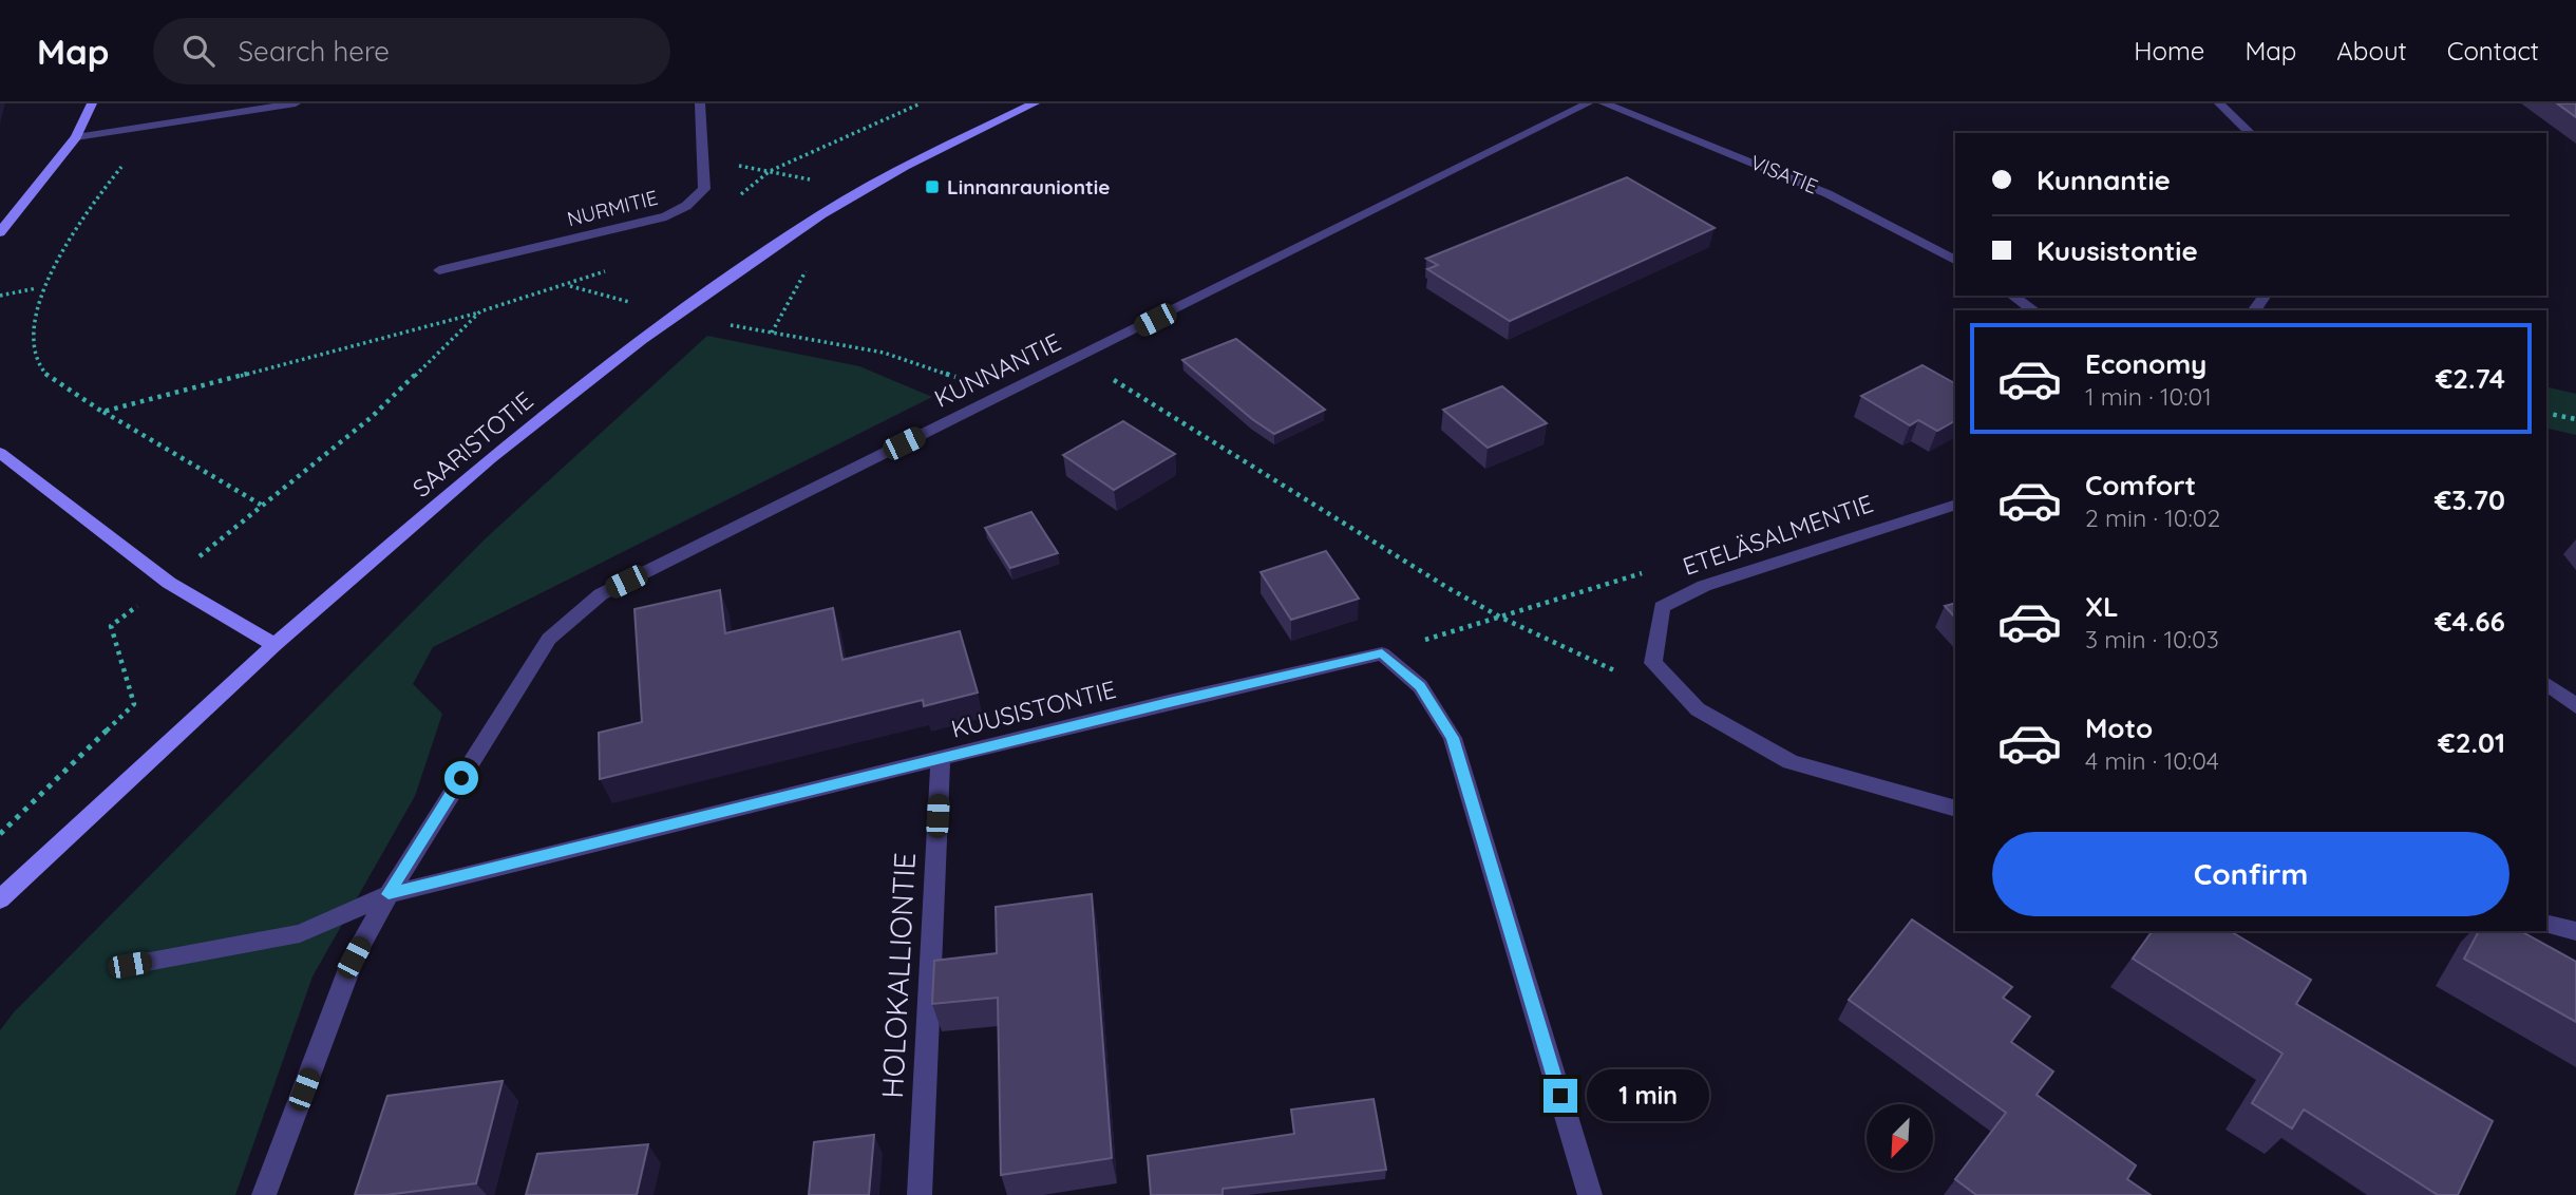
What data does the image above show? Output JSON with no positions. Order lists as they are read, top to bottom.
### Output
{
  "streets": {
    "main road": ["SAARISTOTIE"],
    "street": [
      "VISATIE",
      "NURMITIE",
      "KUNNANTIE",
      "ETELÄSALMENTIE",
      "KUUSISTONTIE",
      "HOLOKALLIONTIE"
    ]
  },
  "crossings": [
    ["KUNNANTIE", "KUUSISTONTIE"],
    ["KUUSISTONTIE", "HOLOKALLIONTIE"]
  ],
  "places": {
    "transit": ["Linnanrauniontie"]
  },
  "north": "bottom left",
  "page": {
    "header": "Map",
    "search": "Search here",
    "nav": [
      "Home",
      "Map",
      "About",
      "Contact"
    ],
    "banner": ["Kunnantie", "Kuusistontie"],
    "list": [
      {
        "name": "Economy",
        "note": "1 min · 10:01",
        "value": "€2.74"
      },
      {
        "name": "Comfort",
        "note": "2 min · 10:02",
        "value": "€3.70"
      },
      {
        "name": "XL",
        "note": "3 min · 10:03",
        "value": "€4.66"
      },
      {
        "name": "Moto",
        "note": "4 min · 10:04",
        "value": "€2.01"
      }
    ],
    "buttons": "Confirm",
    "bubble": "1 min"
  }
}
